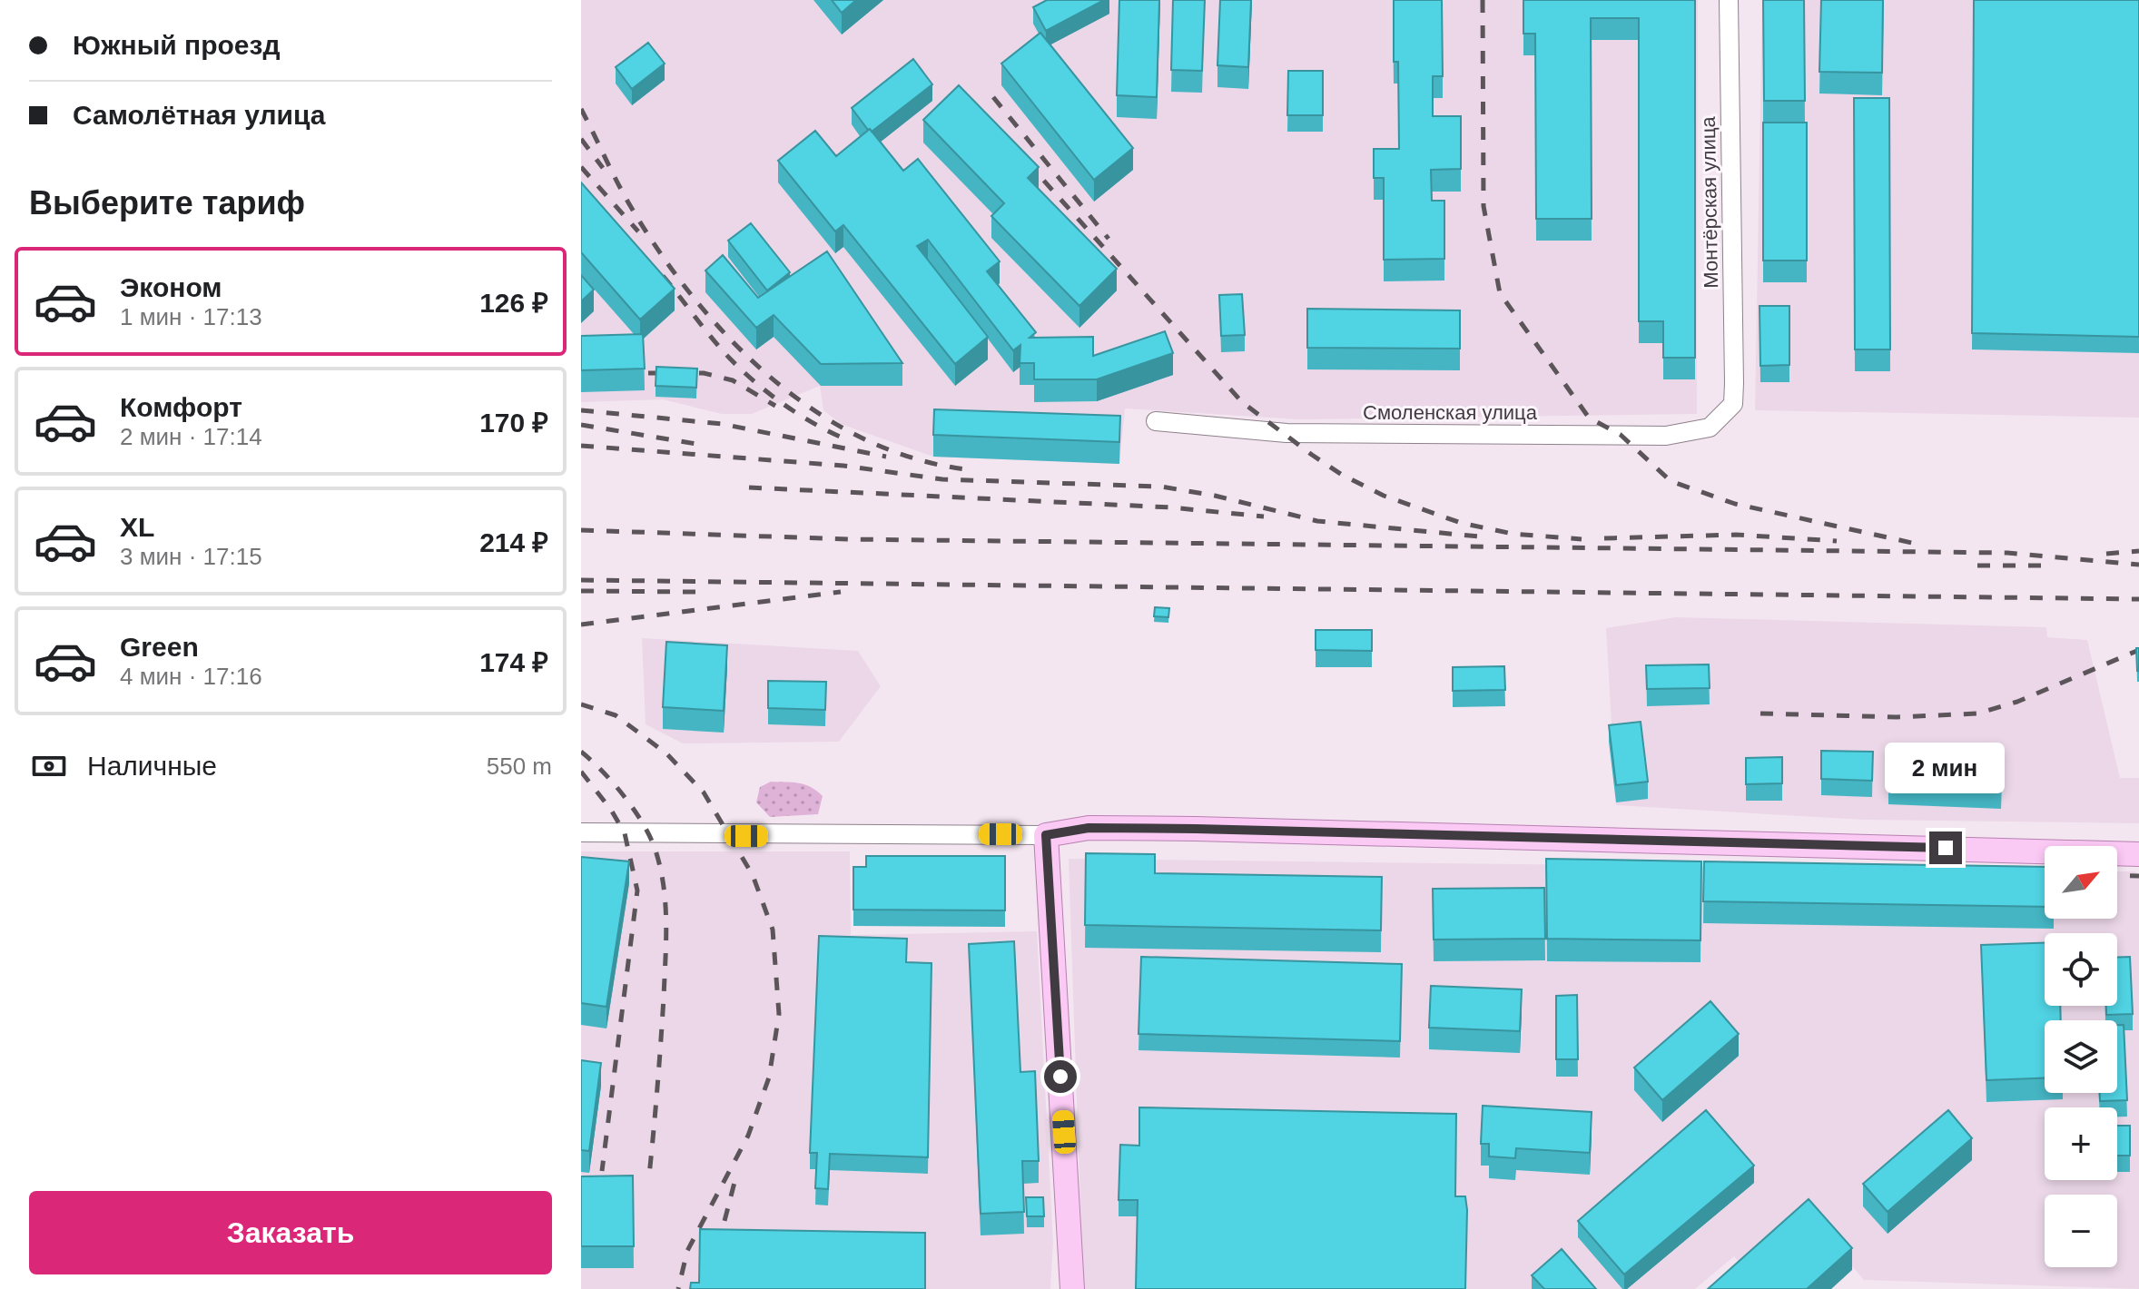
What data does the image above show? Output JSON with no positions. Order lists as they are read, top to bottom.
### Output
{
  "streets": {
    "street": ["Монтёрская улица", "Смоленская улица"]
  },
  "crossings": [
    ["Монтёрская улица", "Смоленская улица"]
  ],
  "north": "top right",
  "page": {
    "banner": ["Южный проезд", "Самолётная улица"],
    "heading": "Выберите тариф",
    "list": [
      {
        "name": "Эконом",
        "note": "1 мин · 17:13",
        "value": "126 ₽"
      },
      {
        "name": "Комфорт",
        "note": "2 мин · 17:14",
        "value": "170 ₽"
      },
      {
        "name": "XL",
        "note": "3 мин · 17:15",
        "value": "214 ₽"
      },
      {
        "name": "Green",
        "note": "4 мин · 17:16",
        "value": "174 ₽"
      }
    ],
    "pay": ["Наличные", "550 m"],
    "bubble": "2 мин",
    "map_buttons": ["+", "−"],
    "buttons": "Заказать"
  }
}
